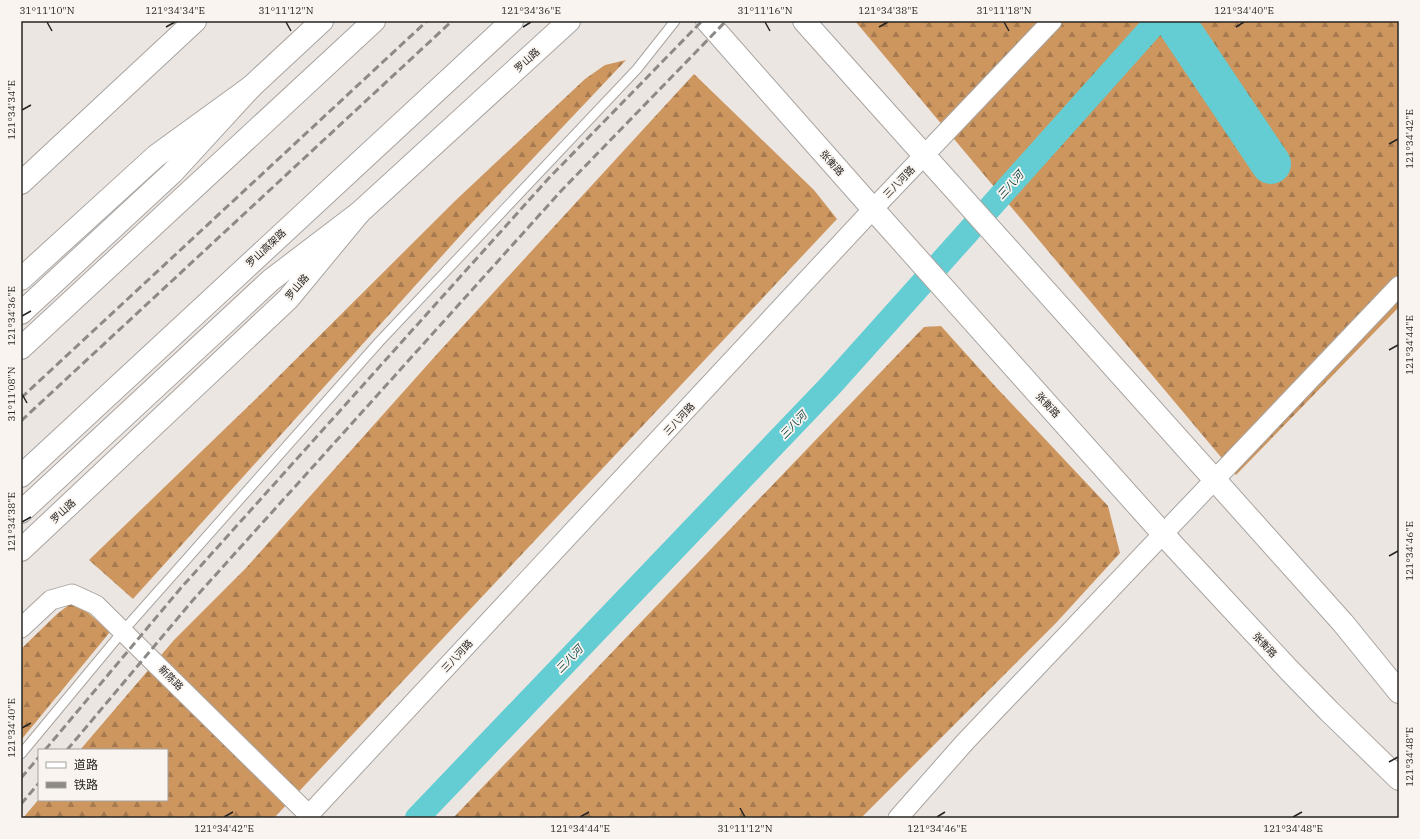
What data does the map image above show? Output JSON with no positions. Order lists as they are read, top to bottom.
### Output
{
  "streets": {
    "main road": ["罗山路", "张衡路", "罗山高架路"],
    "street": ["三八河路", "新陈路"]
  },
  "crossings": [
    ["张衡路", "三八河路"],
    ["三八河路", "新陈路"]
  ],
  "water": ["三八河"],
  "legend": ["道路", "铁路"],
  "coordinates": [
    "31°11'10\"N",
    "121°34'34\"E",
    "31°11'12\"N",
    "121°34'36\"E",
    "31°11'16\"N",
    "121°34'38\"E",
    "31°11'18\"N",
    "121°34'40\"E",
    "121°34'42\"E",
    "121°34'44\"E",
    "31°11'08\"N",
    "121°34'46\"E",
    "121°34'48\"E"
  ]
}
